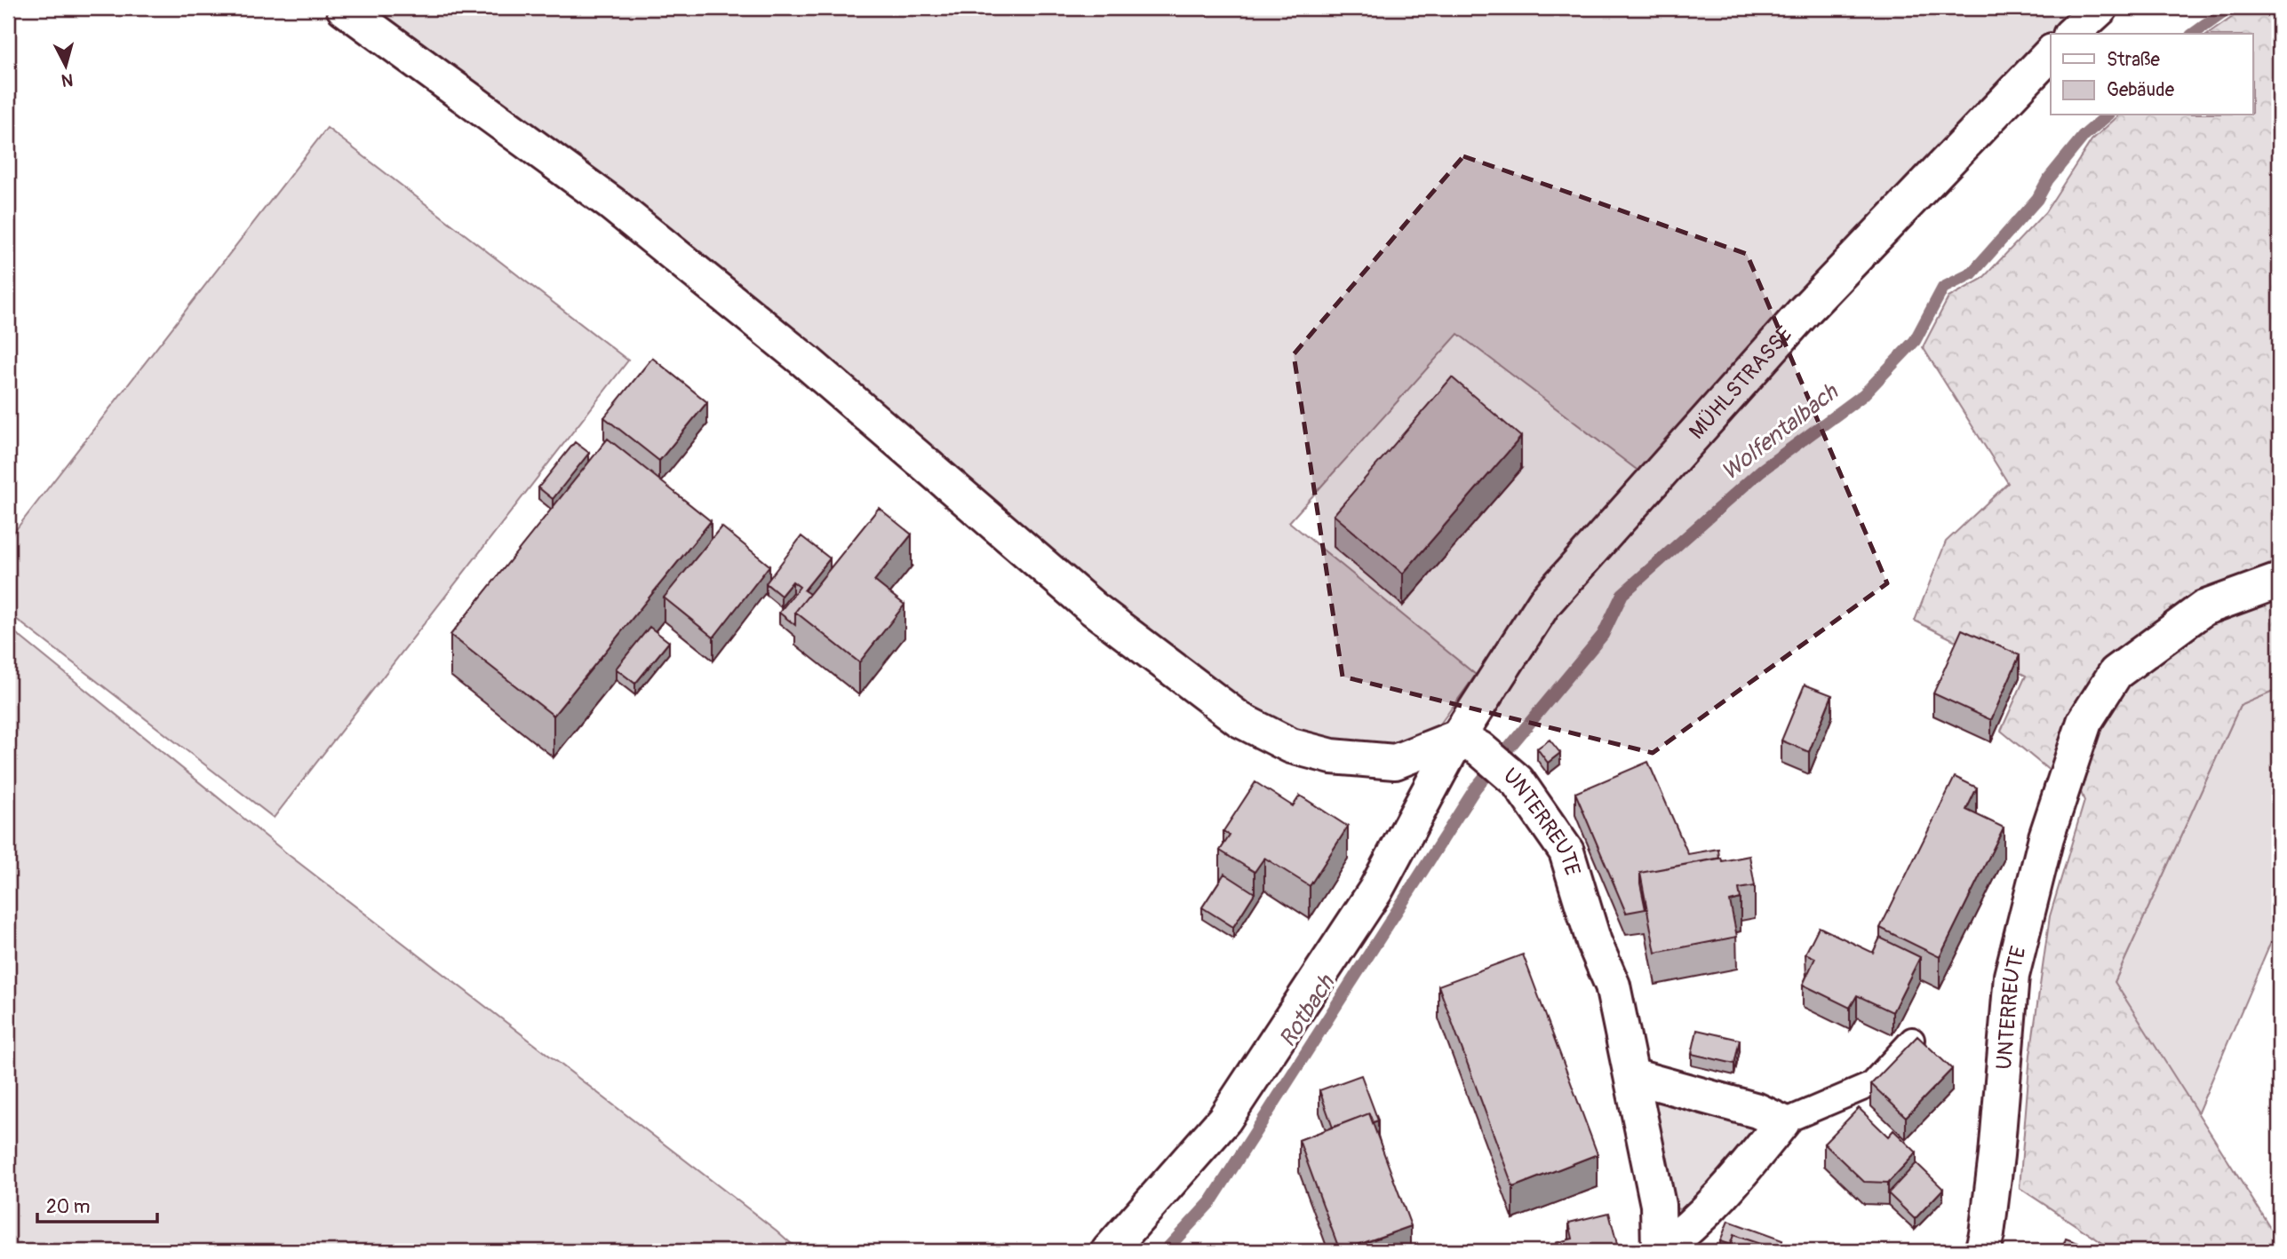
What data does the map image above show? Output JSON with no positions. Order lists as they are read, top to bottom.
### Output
{
  "streets": {
    "street": ["MÜHLSTRASSE", "UNTERREUTE"]
  },
  "crossings": [
    ["MÜHLSTRASSE", "UNTERREUTE"]
  ],
  "water": ["Wolfentalbach", "Rotbach"],
  "legend": ["Straße", "Gebäude"],
  "scale_bar": "20 m",
  "north": "bottom"
}
